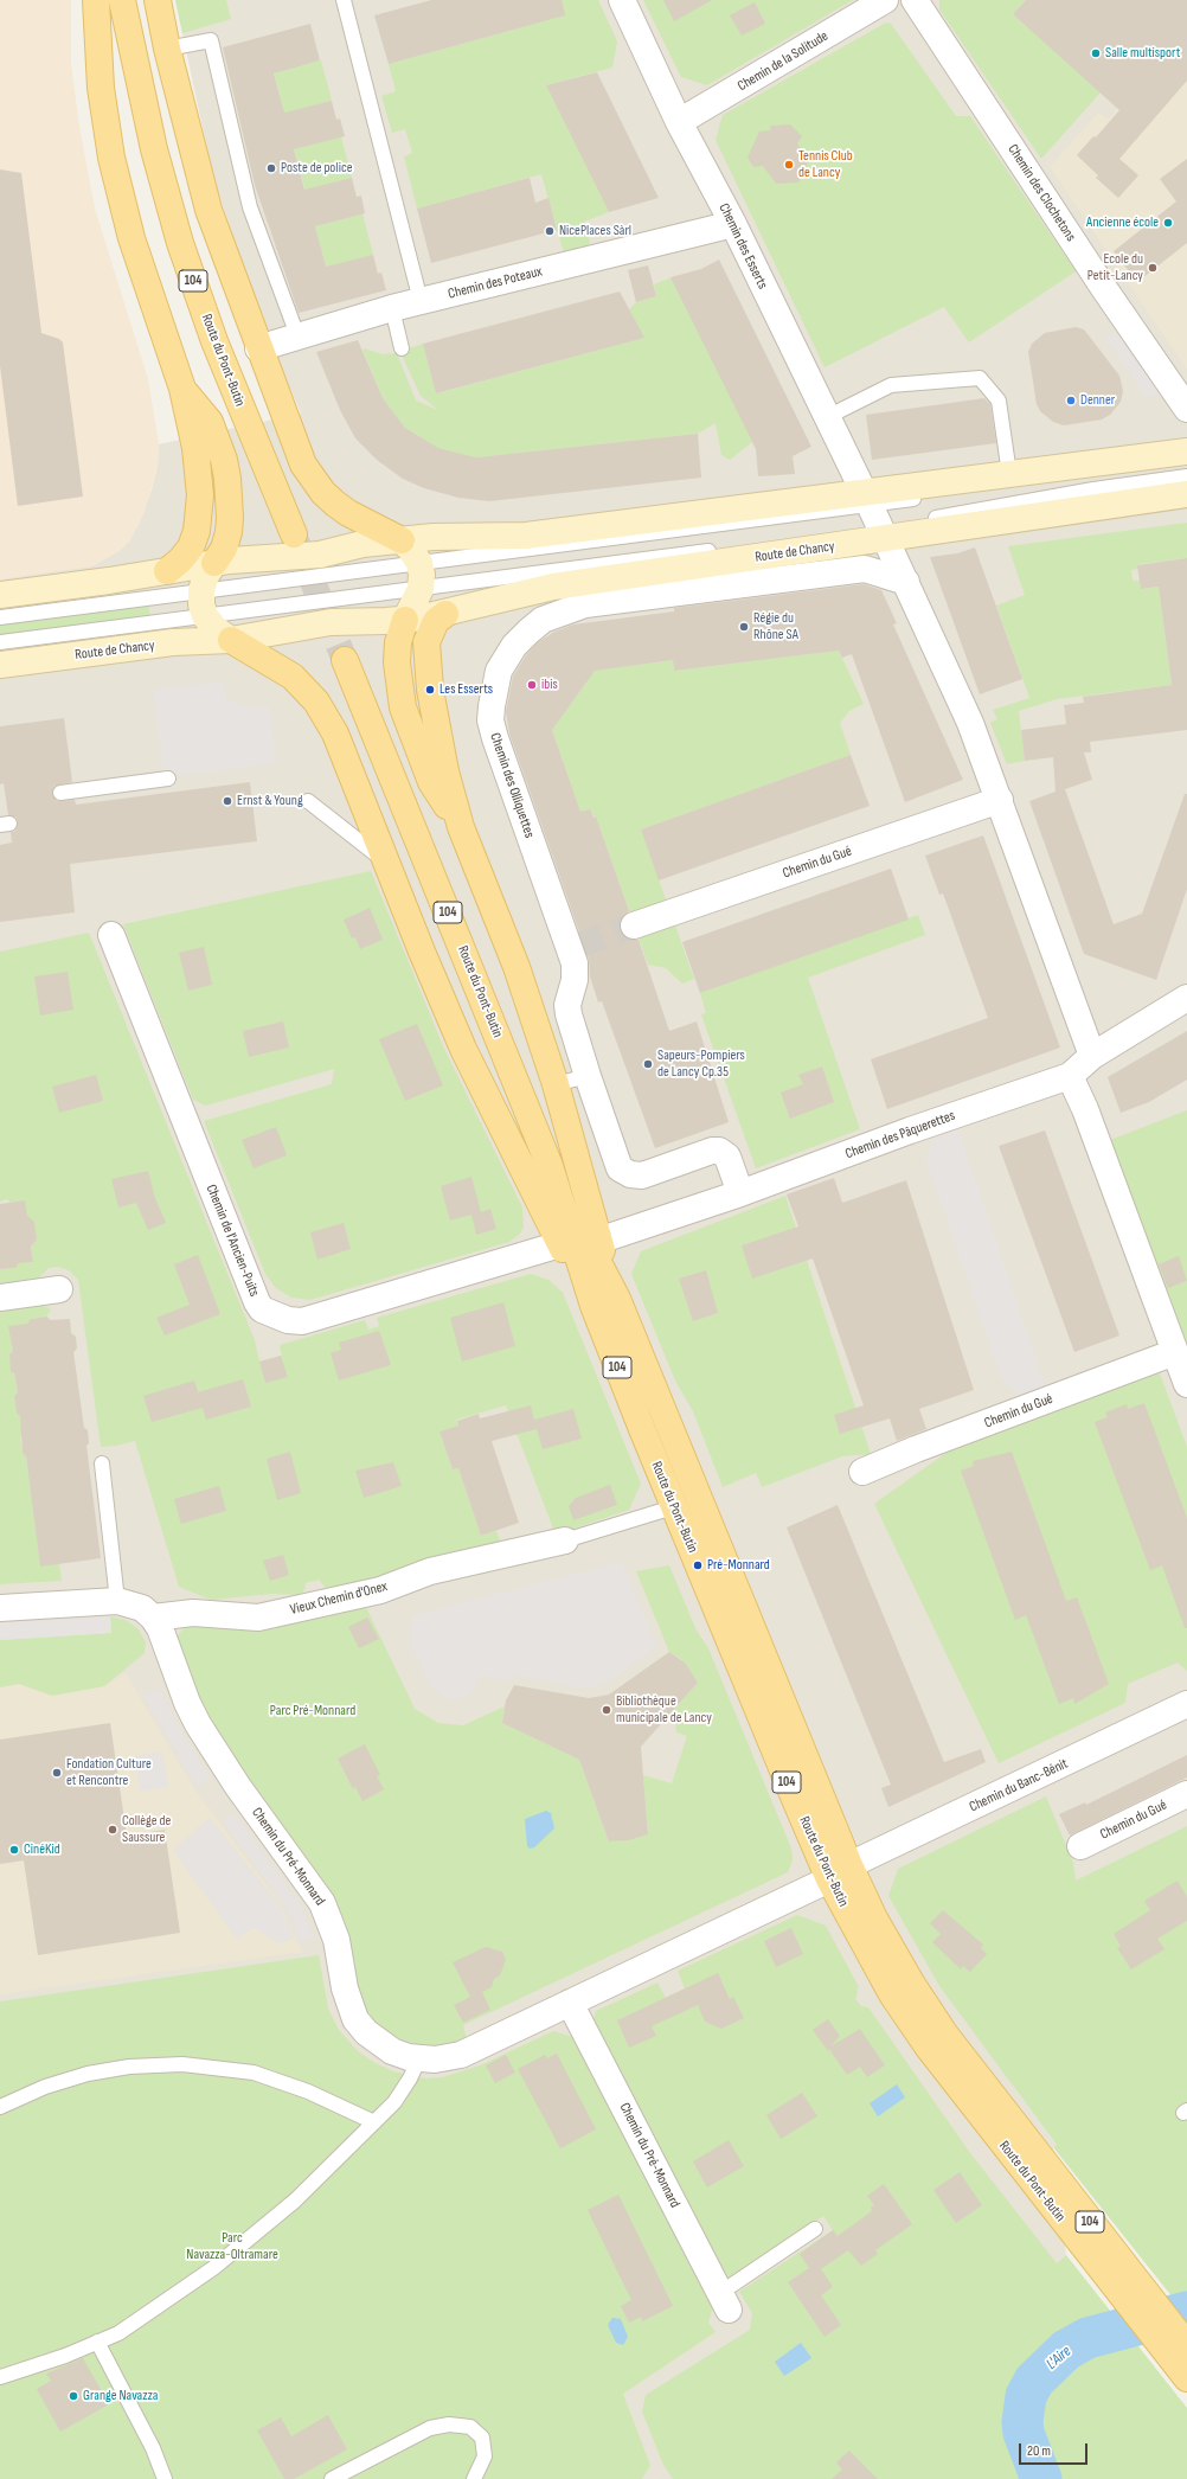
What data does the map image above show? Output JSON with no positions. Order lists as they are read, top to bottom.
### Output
{
  "streets": {
    "main road": ["104", "Route du Pont-Butin", "Route de Chancy"],
    "street": [
      "Chemin de la Solitude",
      "Chemin des Clochetons",
      "Chemin des Esserts",
      "Chemin des Poteaux",
      "Chemin des Olliquettes",
      "Chemin du Gué",
      "Chemin des Pâquerettes",
      "Chemin de l'Ancien-Puits",
      "Vieux Chemin d'Onex",
      "Chemin du Banc-Bénit",
      "Chemin du Pré-Monnard"
    ]
  },
  "crossings": [
    ["Chemin de la Solitude", "Chemin des Esserts"],
    ["Chemin des Esserts", "Chemin des Poteaux"],
    ["Chemin des Esserts", "Route de Chancy"],
    ["Route du Pont-Butin", "Vieux Chemin d'Onex"],
    ["Route du Pont-Butin", "Chemin du Banc-Bénit"],
    ["Route du Pont-Butin", "Chemin du Pré-Monnard"],
    ["Chemin des Olliquettes", "Chemin des Pâquerettes"],
    ["Vieux Chemin d'Onex", "Chemin du Pré-Monnard"],
    ["Chemin du Banc-Bénit", "Chemin du Pré-Monnard"]
  ],
  "water": ["L'Aire"],
  "parks": ["Parc Pré-Monnard", "Parc Navazza-Oltramare"],
  "places": [
    "Salle multisport",
    "Tennis Club de Lancy",
    "Poste de police",
    "Ancienne école",
    "NicePlaces Sàrl",
    "Ecole du Petit-Lancy",
    "Denner",
    "Régie du Rhône SA",
    "ibis",
    "Les Esserts",
    "Ernst & Young",
    "Sapeurs-Pompiers de Lancy Cp.35",
    "Pré-Monnard",
    "Bibliothèque municipale de Lancy",
    "Fondation Culture et Rencontre",
    "Collège de Saussure",
    "CinéKid",
    "Grange Navazza"
  ],
  "scale_bar": "20 m"
}
